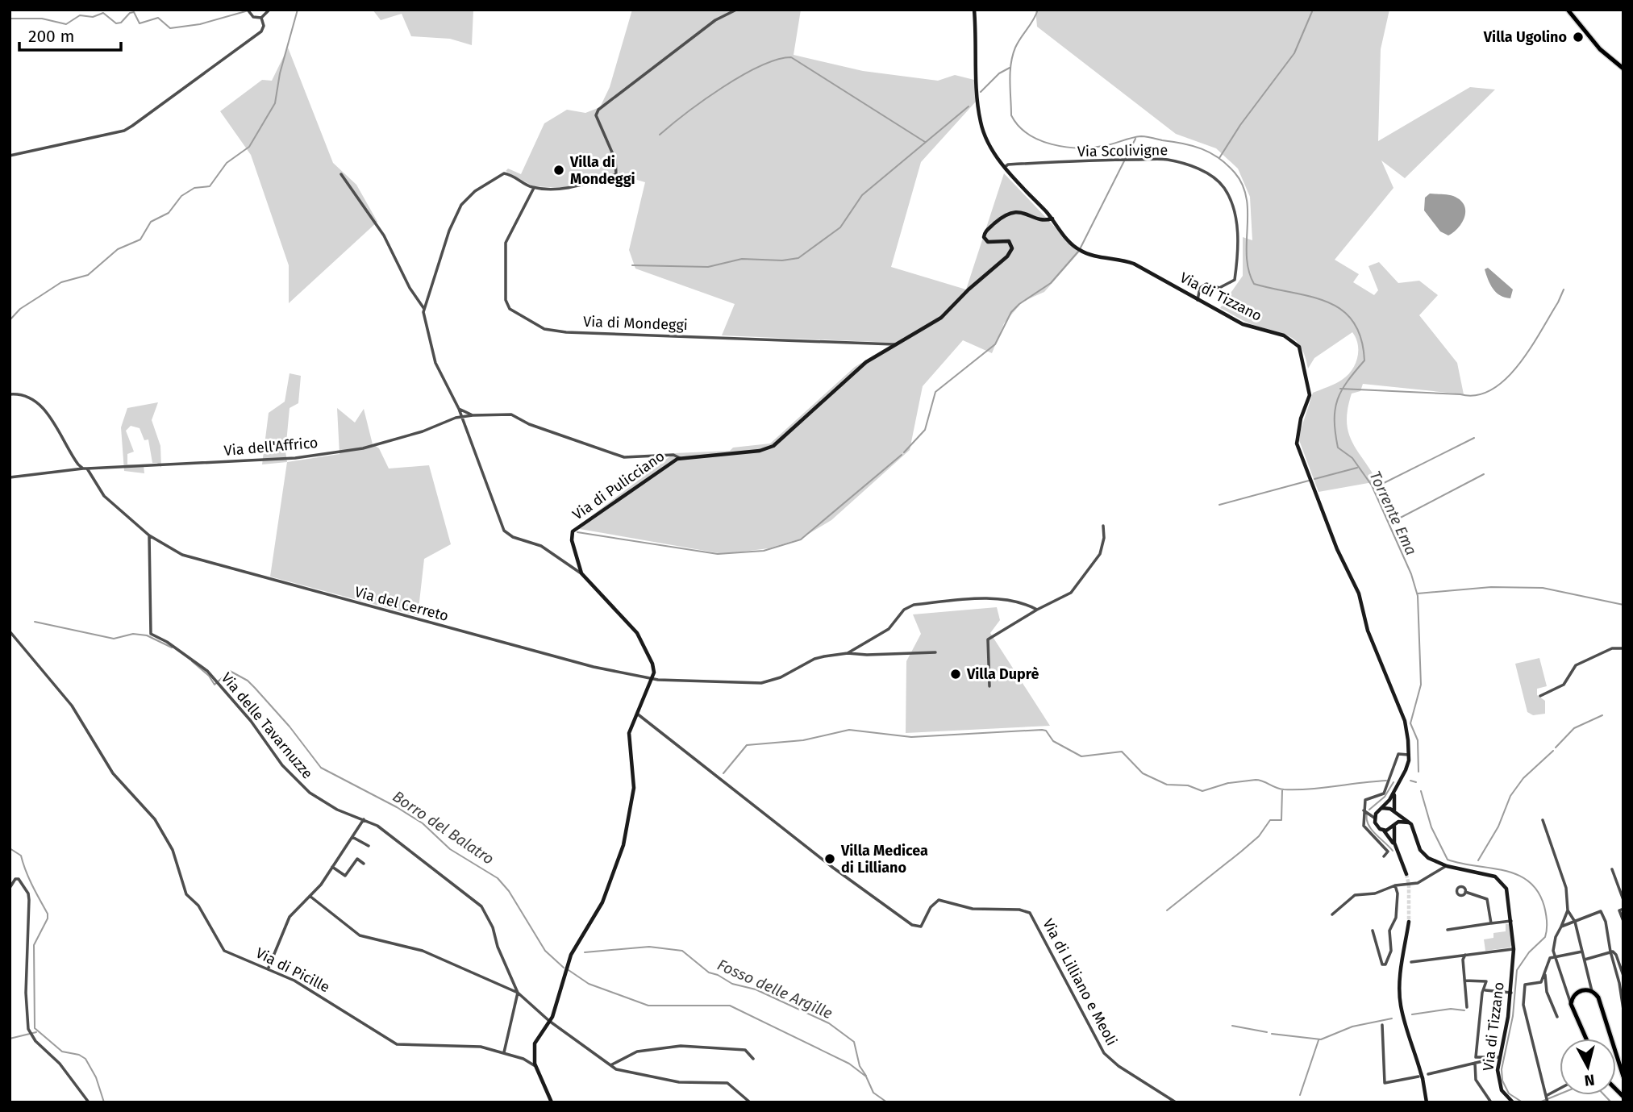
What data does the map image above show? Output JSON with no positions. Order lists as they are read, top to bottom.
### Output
{
  "streets": {
    "street": [
      "Via Scolivigne",
      "Via di Tizzano",
      "Via di Mondeggi",
      "Via dell'Affrico",
      "Via di Pulicciano",
      "Via del Cerreto",
      "Via delle Tavarnuzze",
      "Via di Picille",
      "Via di Lilliano e Meoli"
    ]
  },
  "crossings": [
    ["Via Scolivigne", "Via di Tizzano"],
    ["Via di Tizzano", "Via di Pulicciano"],
    ["Via di Mondeggi", "Via di Pulicciano"],
    ["Via di Pulicciano", "Via del Cerreto"],
    ["Via del Cerreto", "Via delle Tavarnuzze"]
  ],
  "water": ["Torrente Ema", "Borro del Balatro", "Fosso delle Argille"],
  "places": [
    "Villa Ugolino",
    "Villa di Mondeggi",
    "Villa Duprè",
    "Villa Medicea di Lilliano"
  ],
  "scale_bar": "200 m",
  "north": "bottom"
}
